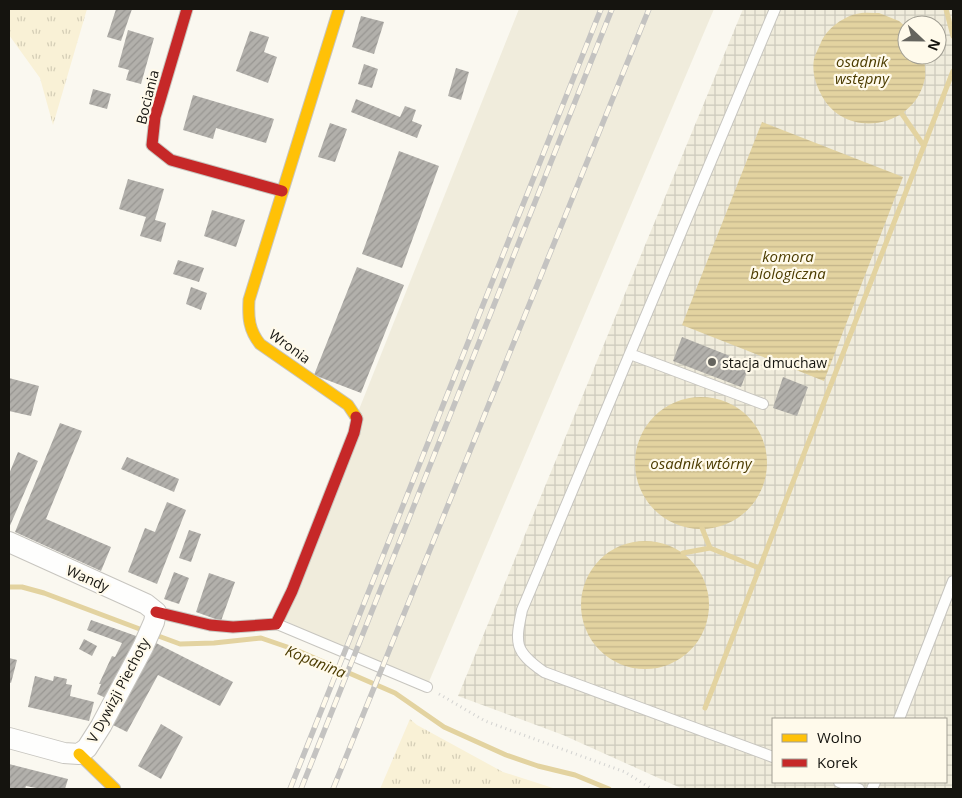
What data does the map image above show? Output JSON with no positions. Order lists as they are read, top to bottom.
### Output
{
  "streets": {
    "street": [
      "Bociania",
      "Wronia",
      "Wandy",
      "V Dywizji Piechoty"
    ]
  },
  "crossings": [
    ["Bociania", "Wronia"],
    ["Wandy", "V Dywizji Piechoty"]
  ],
  "water": [
    "osadnik wstępny",
    "komora biologiczna",
    "osadnik wtórny",
    "Kopanina"
  ],
  "places": ["stacja dmuchaw"],
  "legend": ["Wolno", "Korek"],
  "north": "right"
}
